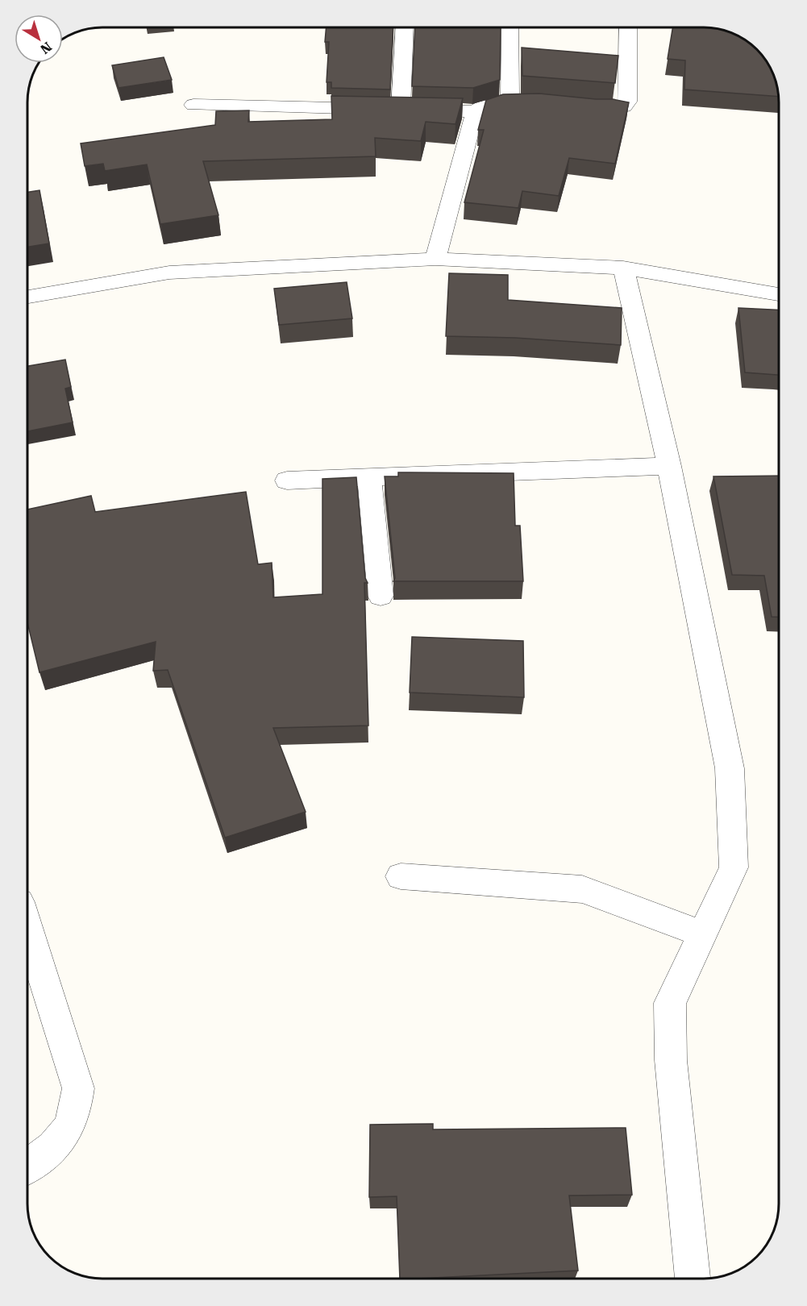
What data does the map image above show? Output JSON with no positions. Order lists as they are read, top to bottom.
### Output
{
  "north": "bottom right"
}
